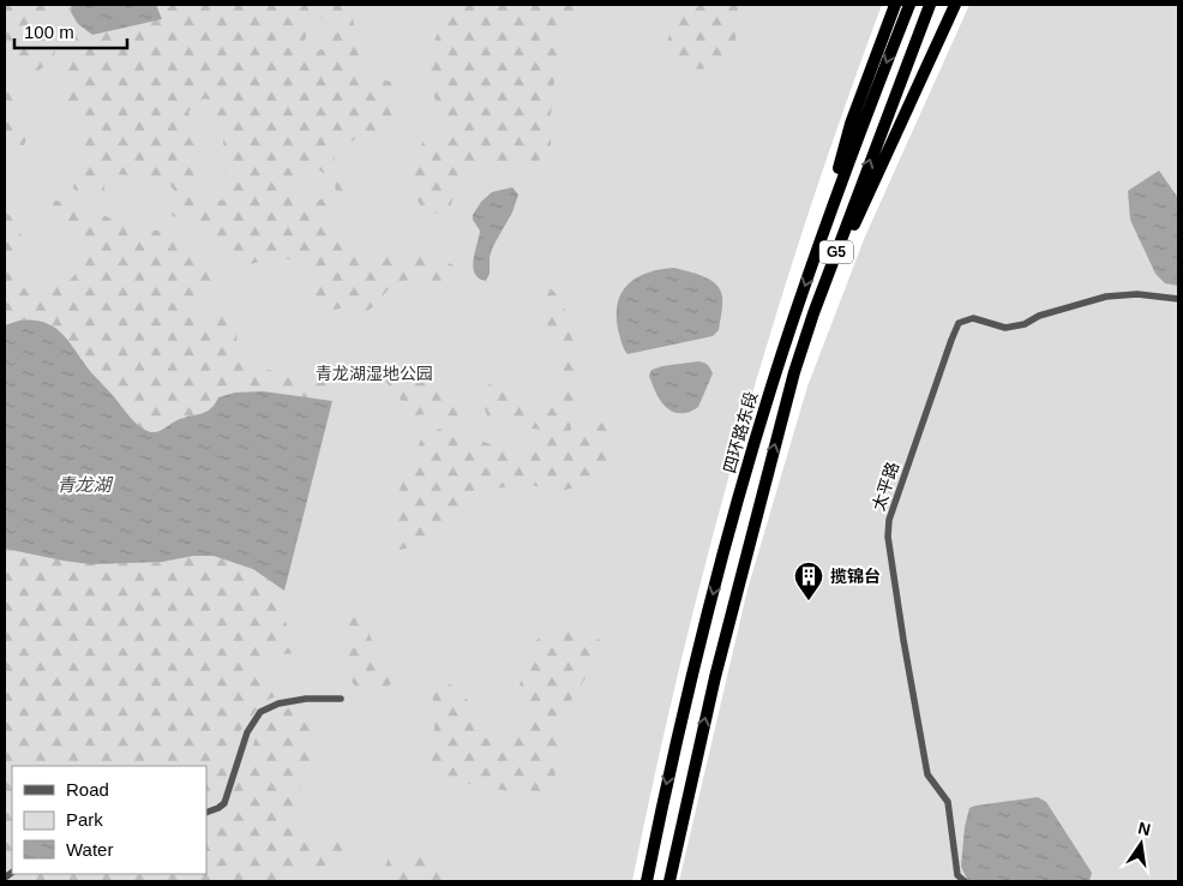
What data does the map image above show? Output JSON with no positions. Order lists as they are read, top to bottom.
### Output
{
  "streets": {
    "highway": ["G5", "四环路东段"],
    "street": ["太平路"]
  },
  "water": ["青龙湖"],
  "parks": ["青龙湖湿地公园"],
  "places": {
    "building": ["揽锦台"]
  },
  "legend": ["Road", "Park", "Water"],
  "scale_bar": "100 m",
  "north": "top"
}
